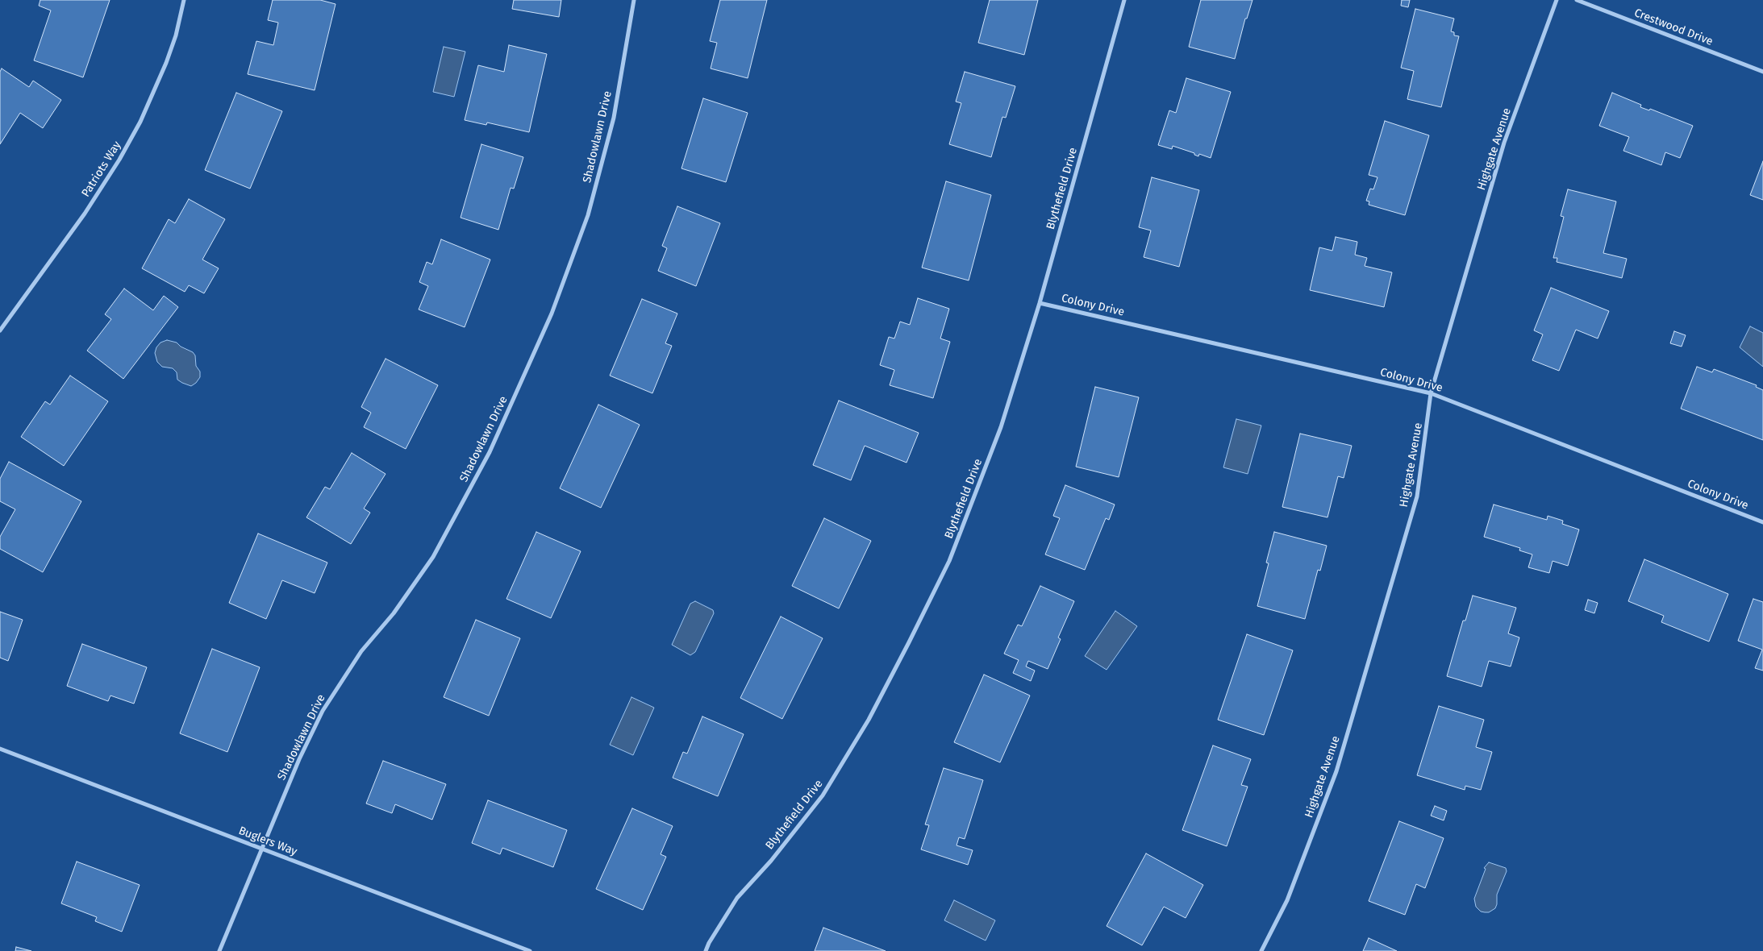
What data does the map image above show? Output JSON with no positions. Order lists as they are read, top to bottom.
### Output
{
  "streets": {
    "street": [
      "Crestwood Drive",
      "Shadowlawn Drive",
      "Highgate Avenue",
      "Patriots Way",
      "Blythefield Drive",
      "Colony Drive",
      "Buglers Way"
    ]
  },
  "crossings": [
    ["Shadowlawn Drive", "Buglers Way"],
    ["Highgate Avenue", "Colony Drive"],
    ["Blythefield Drive", "Colony Drive"]
  ]
}
